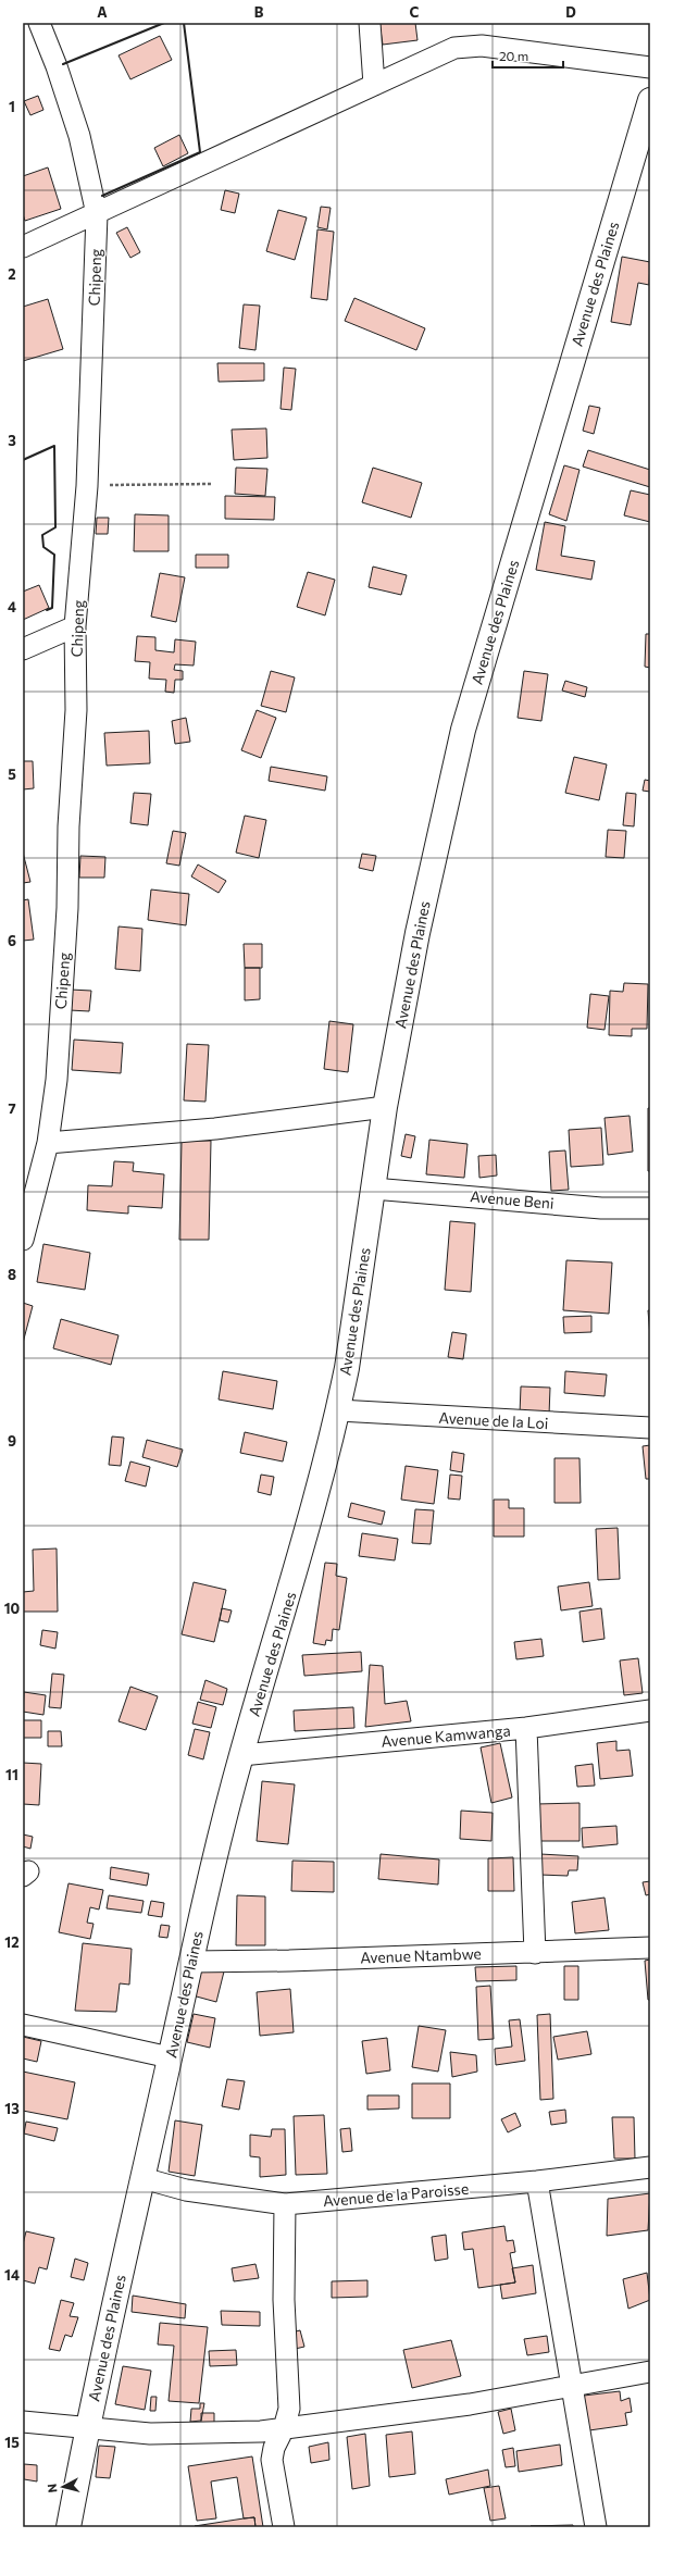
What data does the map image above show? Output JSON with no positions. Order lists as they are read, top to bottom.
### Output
{
  "streets": {
    "street": [
      "Chipeng",
      "Avenue des Plaines",
      "Avenue Beni",
      "Avenue de la Loi",
      "Avenue Kamwanga",
      "Avenue Ntambwe",
      "Avenue de la Paroisse"
    ]
  },
  "crossings": [
    ["Avenue des Plaines", "Avenue Beni"],
    ["Avenue des Plaines", "Avenue de la Loi"],
    ["Avenue des Plaines", "Avenue Kamwanga"],
    ["Avenue des Plaines", "Avenue Ntambwe"],
    ["Avenue des Plaines", "Avenue de la Paroisse"]
  ],
  "scale_bar": "20 m",
  "north": "left",
  "grid": {
    "columns": [
      "A",
      "B",
      "C",
      "D"
    ],
    "rows": [
      "1",
      "2",
      "3",
      "4",
      "5",
      "6",
      "7",
      "8",
      "9",
      "10",
      "11",
      "12",
      "13",
      "14",
      "15"
    ]
  }
}
